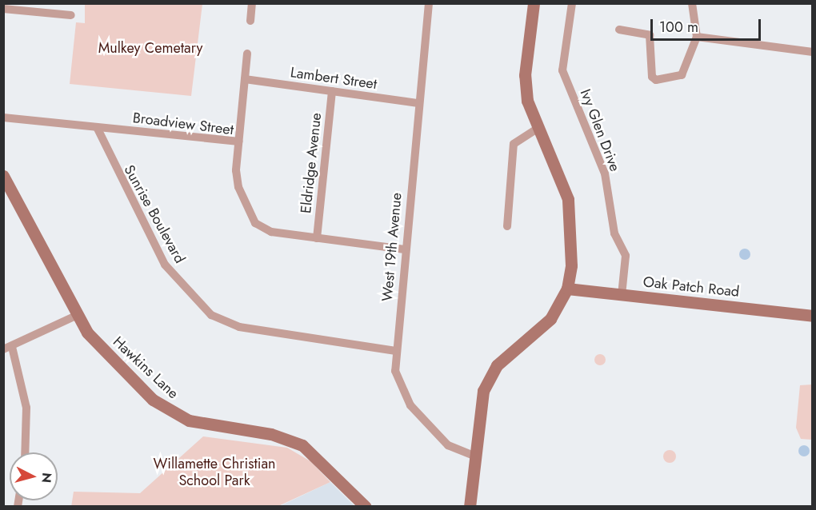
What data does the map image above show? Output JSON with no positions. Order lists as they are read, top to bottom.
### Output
{
  "streets": {
    "street": [
      "Lambert Street",
      "Broadview Street",
      "Ivy Glen Drive",
      "Eldridge Avenue",
      "Sunrise Boulevard",
      "West 19th Avenue",
      "Oak Patch Road",
      "Hawkins Lane"
    ]
  },
  "crossings": [
    ["Lambert Street", "Eldridge Avenue"],
    ["Lambert Street", "West 19th Avenue"],
    ["Broadview Street", "Eldridge Avenue"],
    ["Broadview Street", "Sunrise Boulevard"],
    ["Broadview Street", "West 19th Avenue"],
    ["Ivy Glen Drive", "Oak Patch Road"],
    ["Sunrise Boulevard", "West 19th Avenue"]
  ],
  "parks": ["Mulkey Cemetary", "Willamette Christian School Park"],
  "scale_bar": "100 m",
  "north": "right"
}
